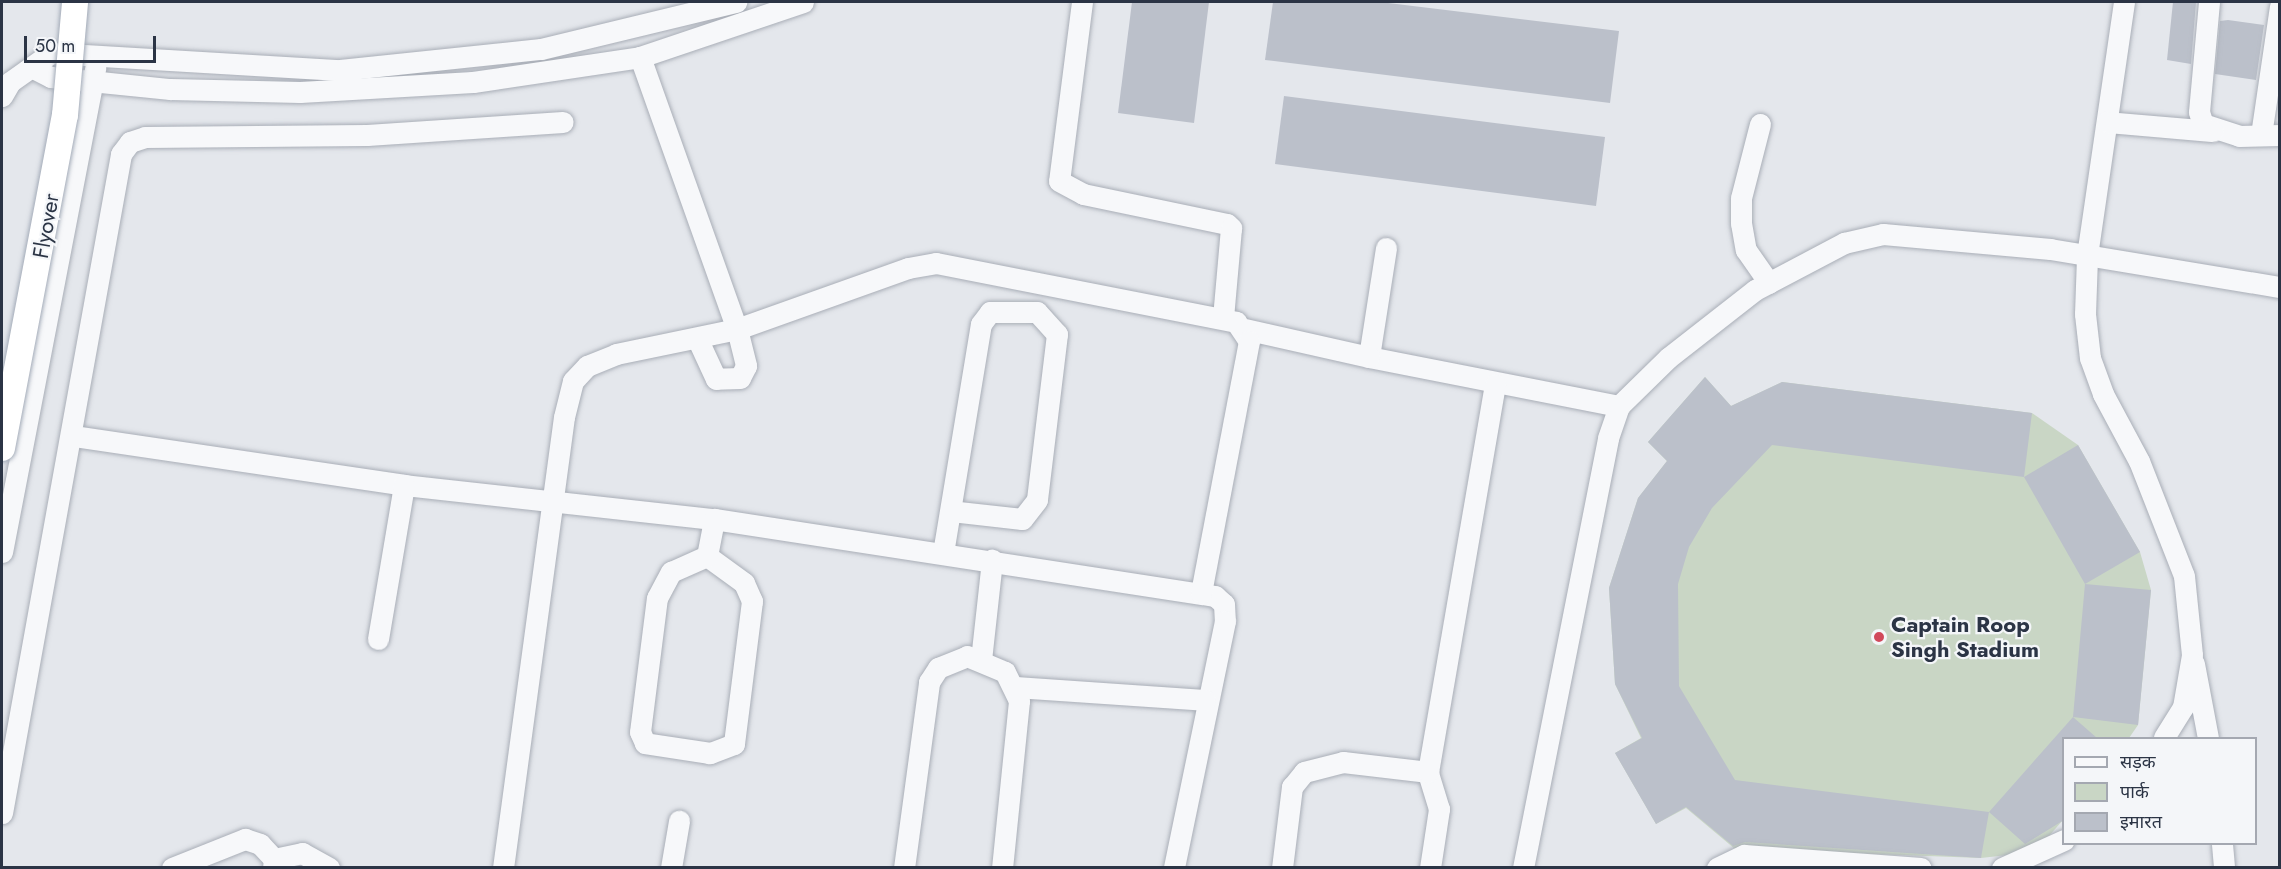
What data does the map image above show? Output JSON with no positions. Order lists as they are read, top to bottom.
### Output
{
  "streets": {
    "main road": ["Flyover"]
  },
  "places": ["Captain Roop Singh Stadium"],
  "legend": ["सड़क", "पार्क", "इमारत"],
  "scale_bar": "50 m"
}
